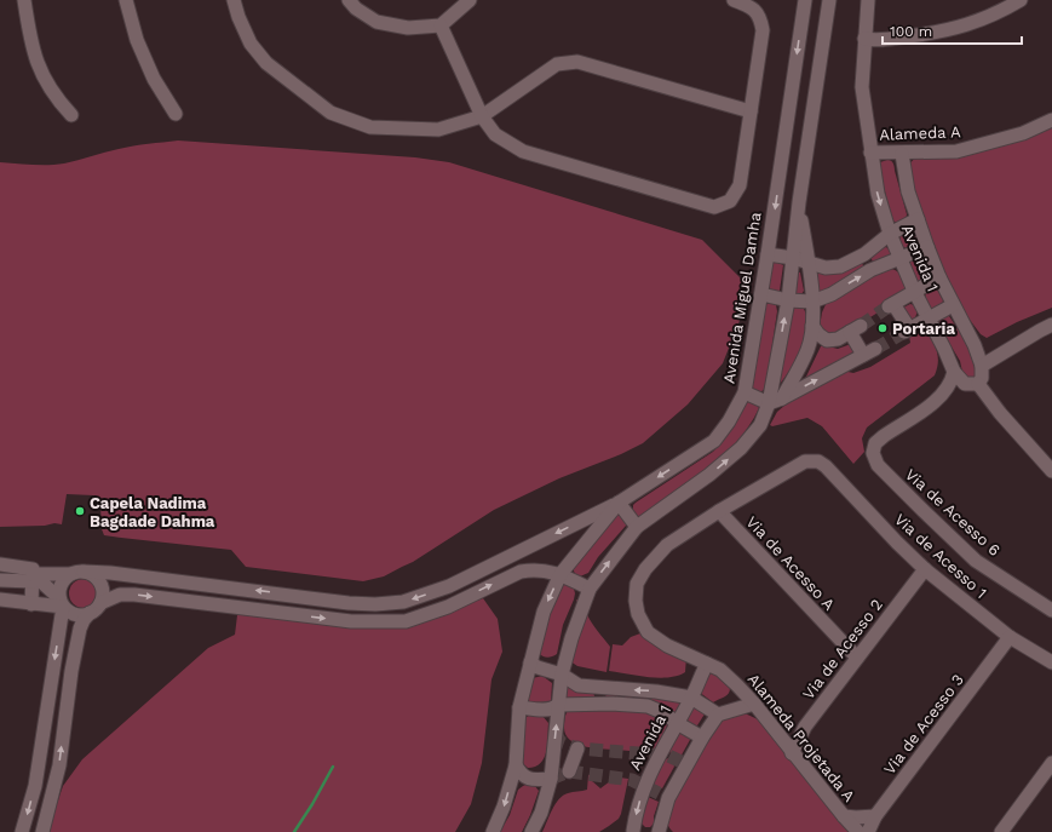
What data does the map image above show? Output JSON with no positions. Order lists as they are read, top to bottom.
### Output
{
  "streets": {
    "street": [
      "Alameda A",
      "Avenida 1",
      "Avenida Miguel Damha",
      "Via de Acesso 6",
      "Via de Acesso 1",
      "Via de Acesso A",
      "Via de Acesso 2",
      "Via de Acesso 3",
      "Alameda Projetada A"
    ]
  },
  "crossings": [
    ["Alameda A", "Avenida 1"],
    ["Avenida 1", "Via de Acesso 6"],
    ["Avenida 1", "Alameda Projetada A"],
    ["Via de Acesso 1", "Via de Acesso A"],
    ["Via de Acesso 1", "Via de Acesso 2"],
    ["Via de Acesso 1", "Via de Acesso 3"],
    ["Via de Acesso 1", "Alameda Projetada A"],
    ["Via de Acesso A", "Via de Acesso 2"],
    ["Via de Acesso A", "Alameda Projetada A"],
    ["Via de Acesso 2", "Alameda Projetada A"]
  ],
  "places": ["Portaria", "Capela Nadima Bagdade Dahma"],
  "scale_bar": "100 m"
}
